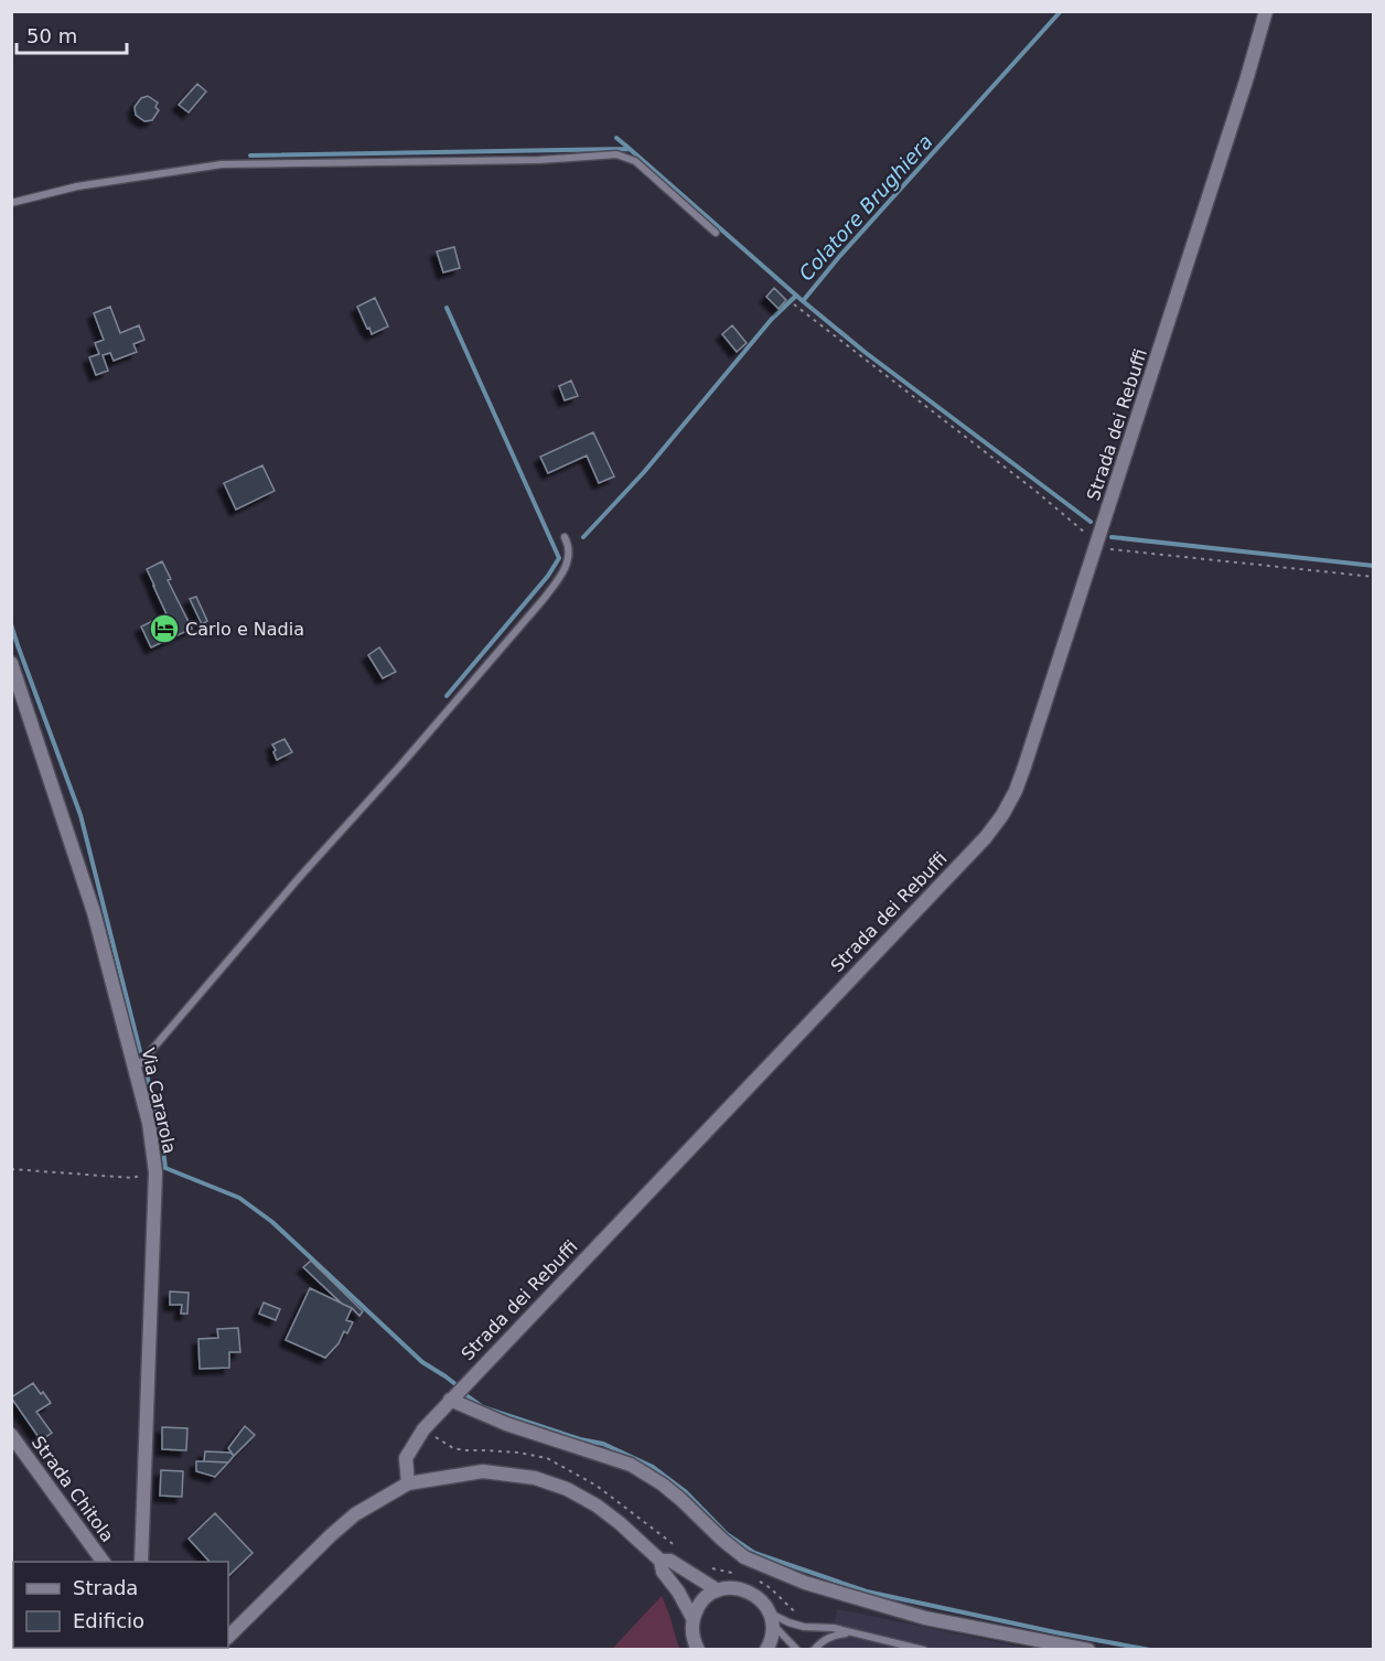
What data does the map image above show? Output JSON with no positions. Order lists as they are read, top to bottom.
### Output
{
  "streets": {
    "street": ["Strada dei Rebuffi", "Via Cararola", "Strada Chitola"]
  },
  "water": ["Colatore Brughiera"],
  "places": {
    "hotel": ["Carlo e Nadia"]
  },
  "legend": ["Strada", "Edificio"],
  "scale_bar": "50 m"
}
